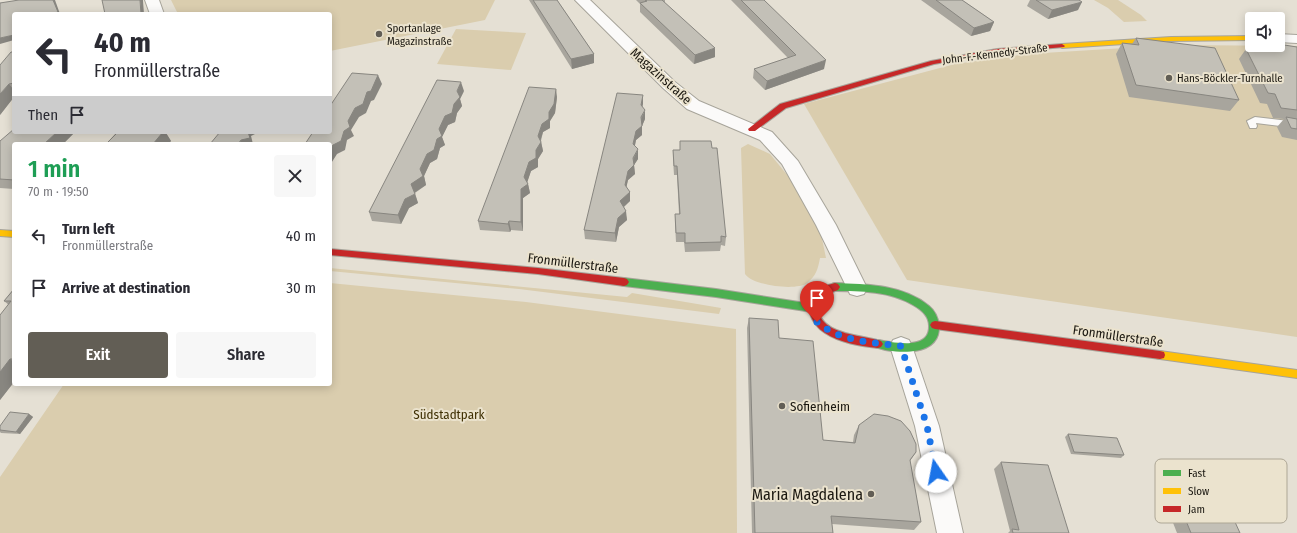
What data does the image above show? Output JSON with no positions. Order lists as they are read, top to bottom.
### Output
{
  "streets": {
    "main road": ["John-F.-Kennedy-Straße", "Fronmüllerstraße"],
    "street": ["Magazinstraße"]
  },
  "crossings": [
    ["John-F.-Kennedy-Straße", "Magazinstraße"]
  ],
  "parks": ["Südstadtpark"],
  "places": [
    "Sportanlage Magazinstraße",
    "Hans-Böckler-Turnhalle",
    "Sofienheim",
    "Maria Magdalena"
  ],
  "legend": ["Fast", "Slow", "Jam"],
  "page": {
    "turn": ["40 m", "Fronmüllerstraße"],
    "then": "Then",
    "heading": ["1 min", "70 m · 19:50"],
    "list": [
      {
        "name": "Turn left",
        "note": "Fronmüllerstraße",
        "value": "40 m"
      },
      {
        "name": "Arrive at destination",
        "value": "30 m"
      }
    ],
    "buttons": ["Exit", "Share"]
  }
}
